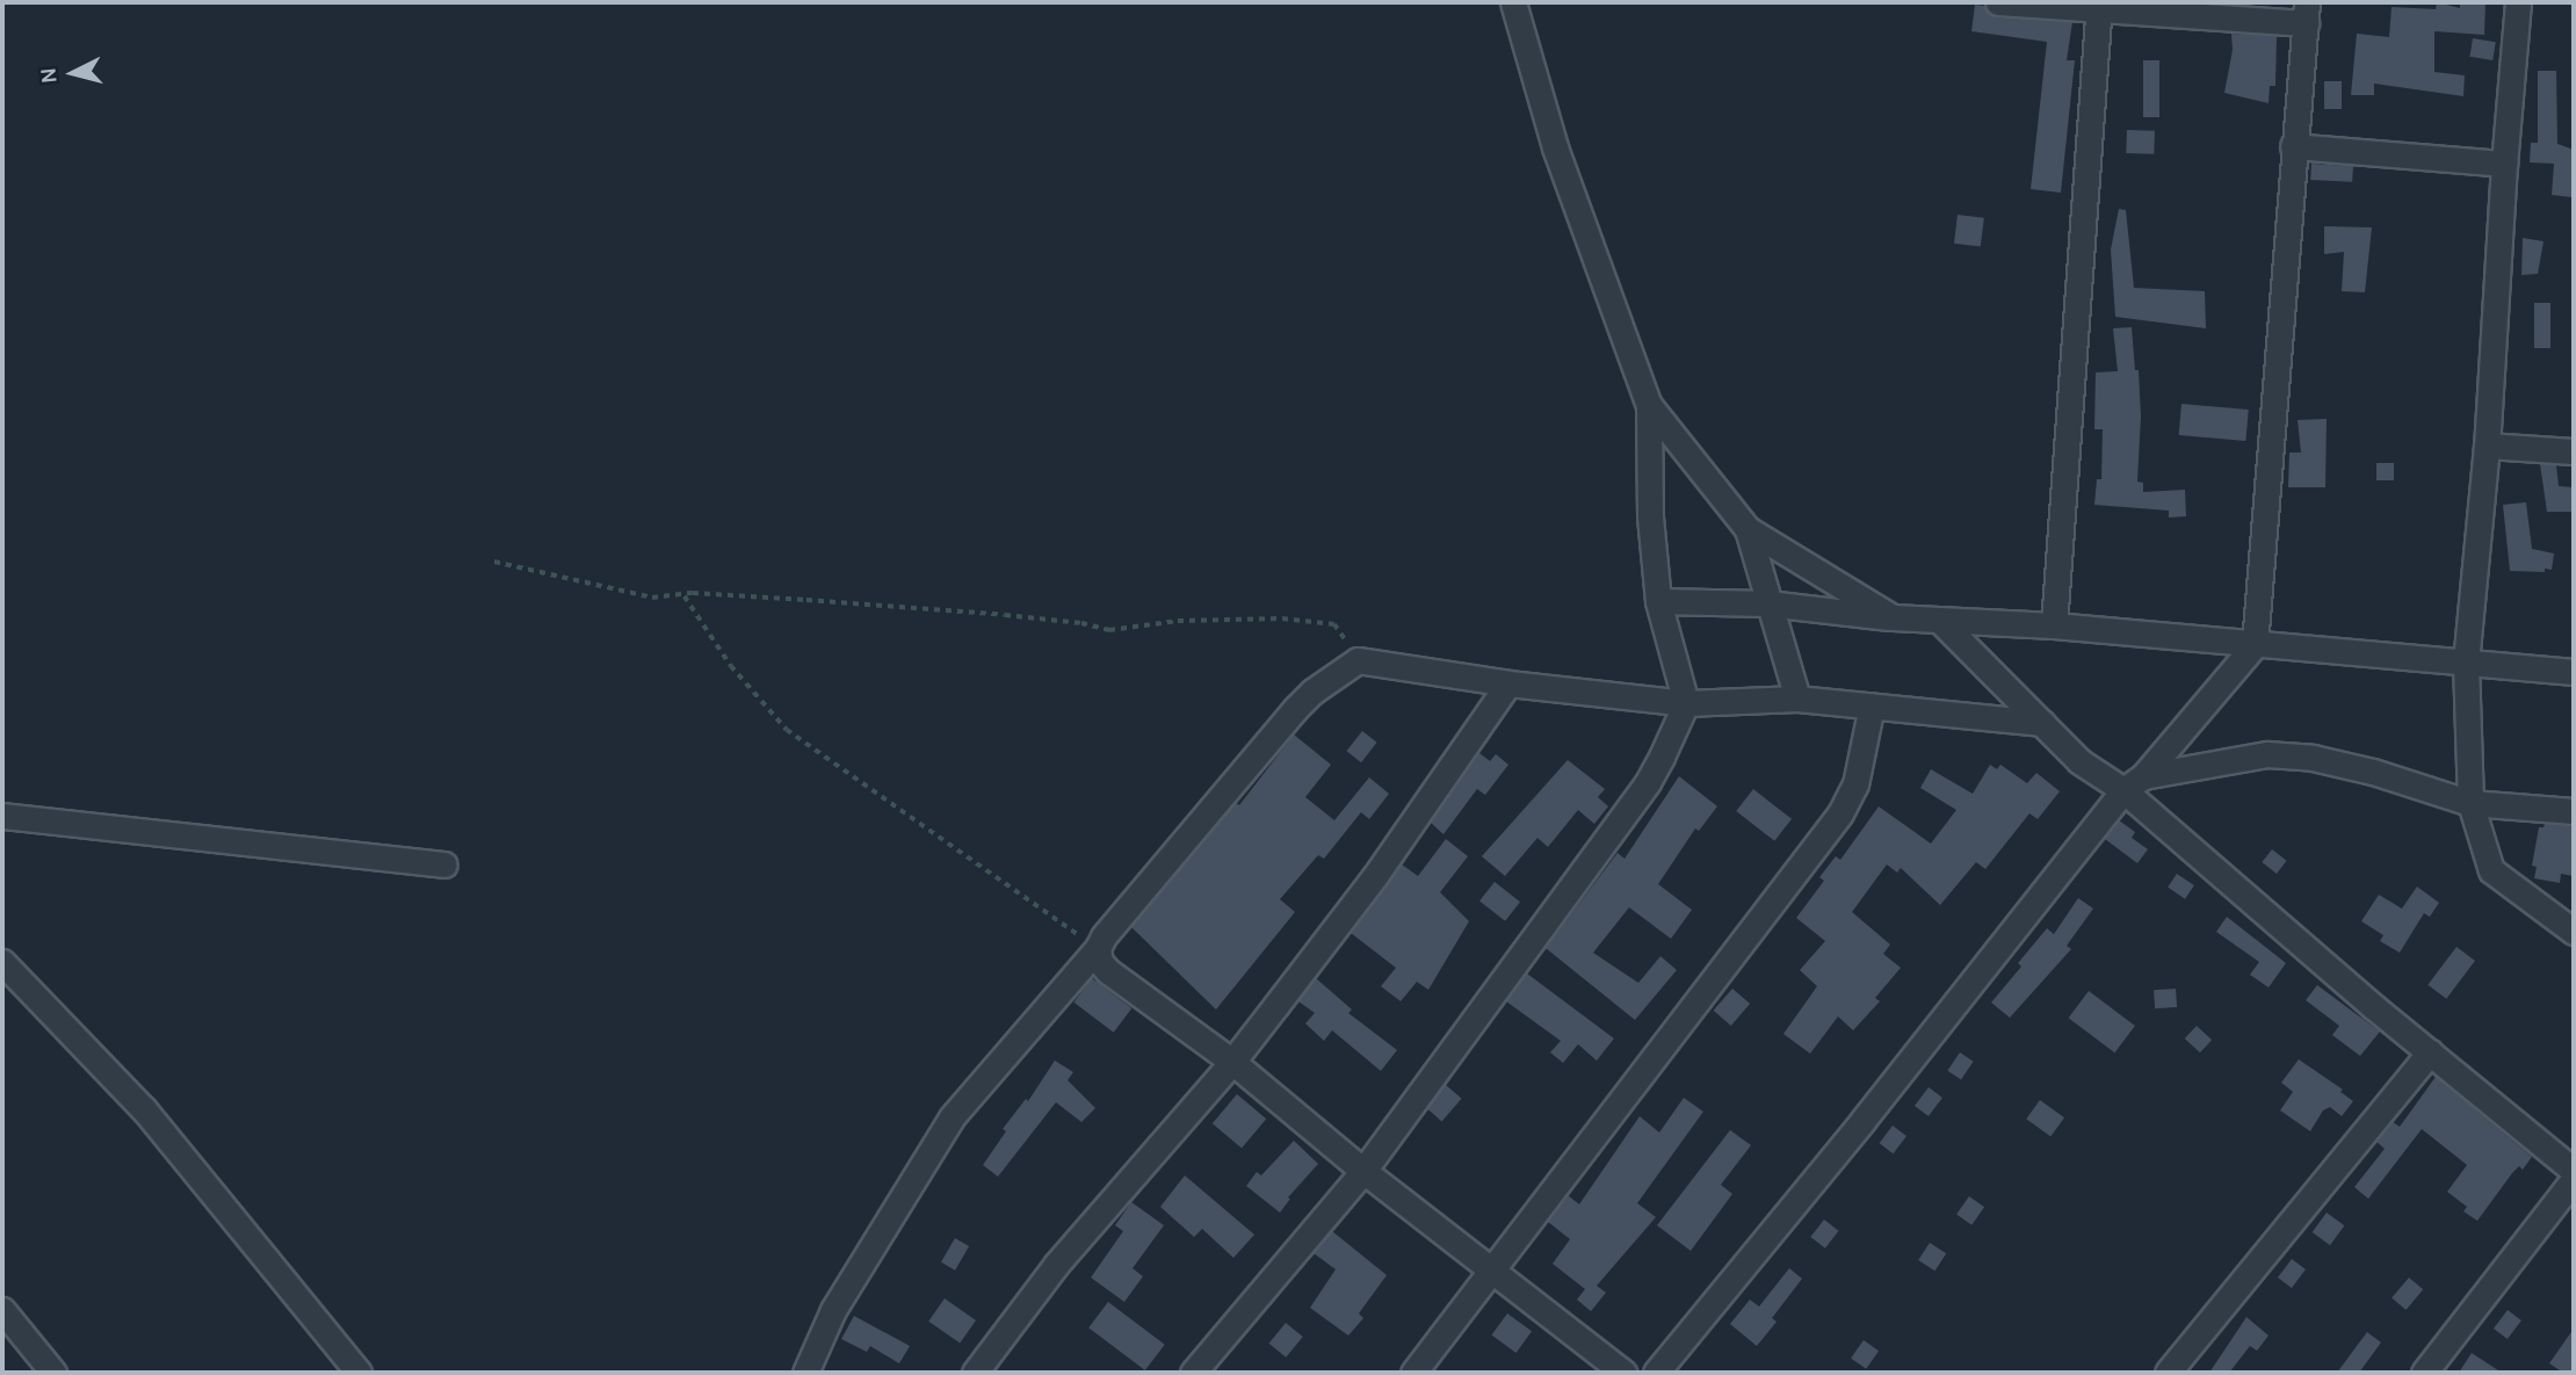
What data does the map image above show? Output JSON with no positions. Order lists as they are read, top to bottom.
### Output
{
  "north": "left"
}
